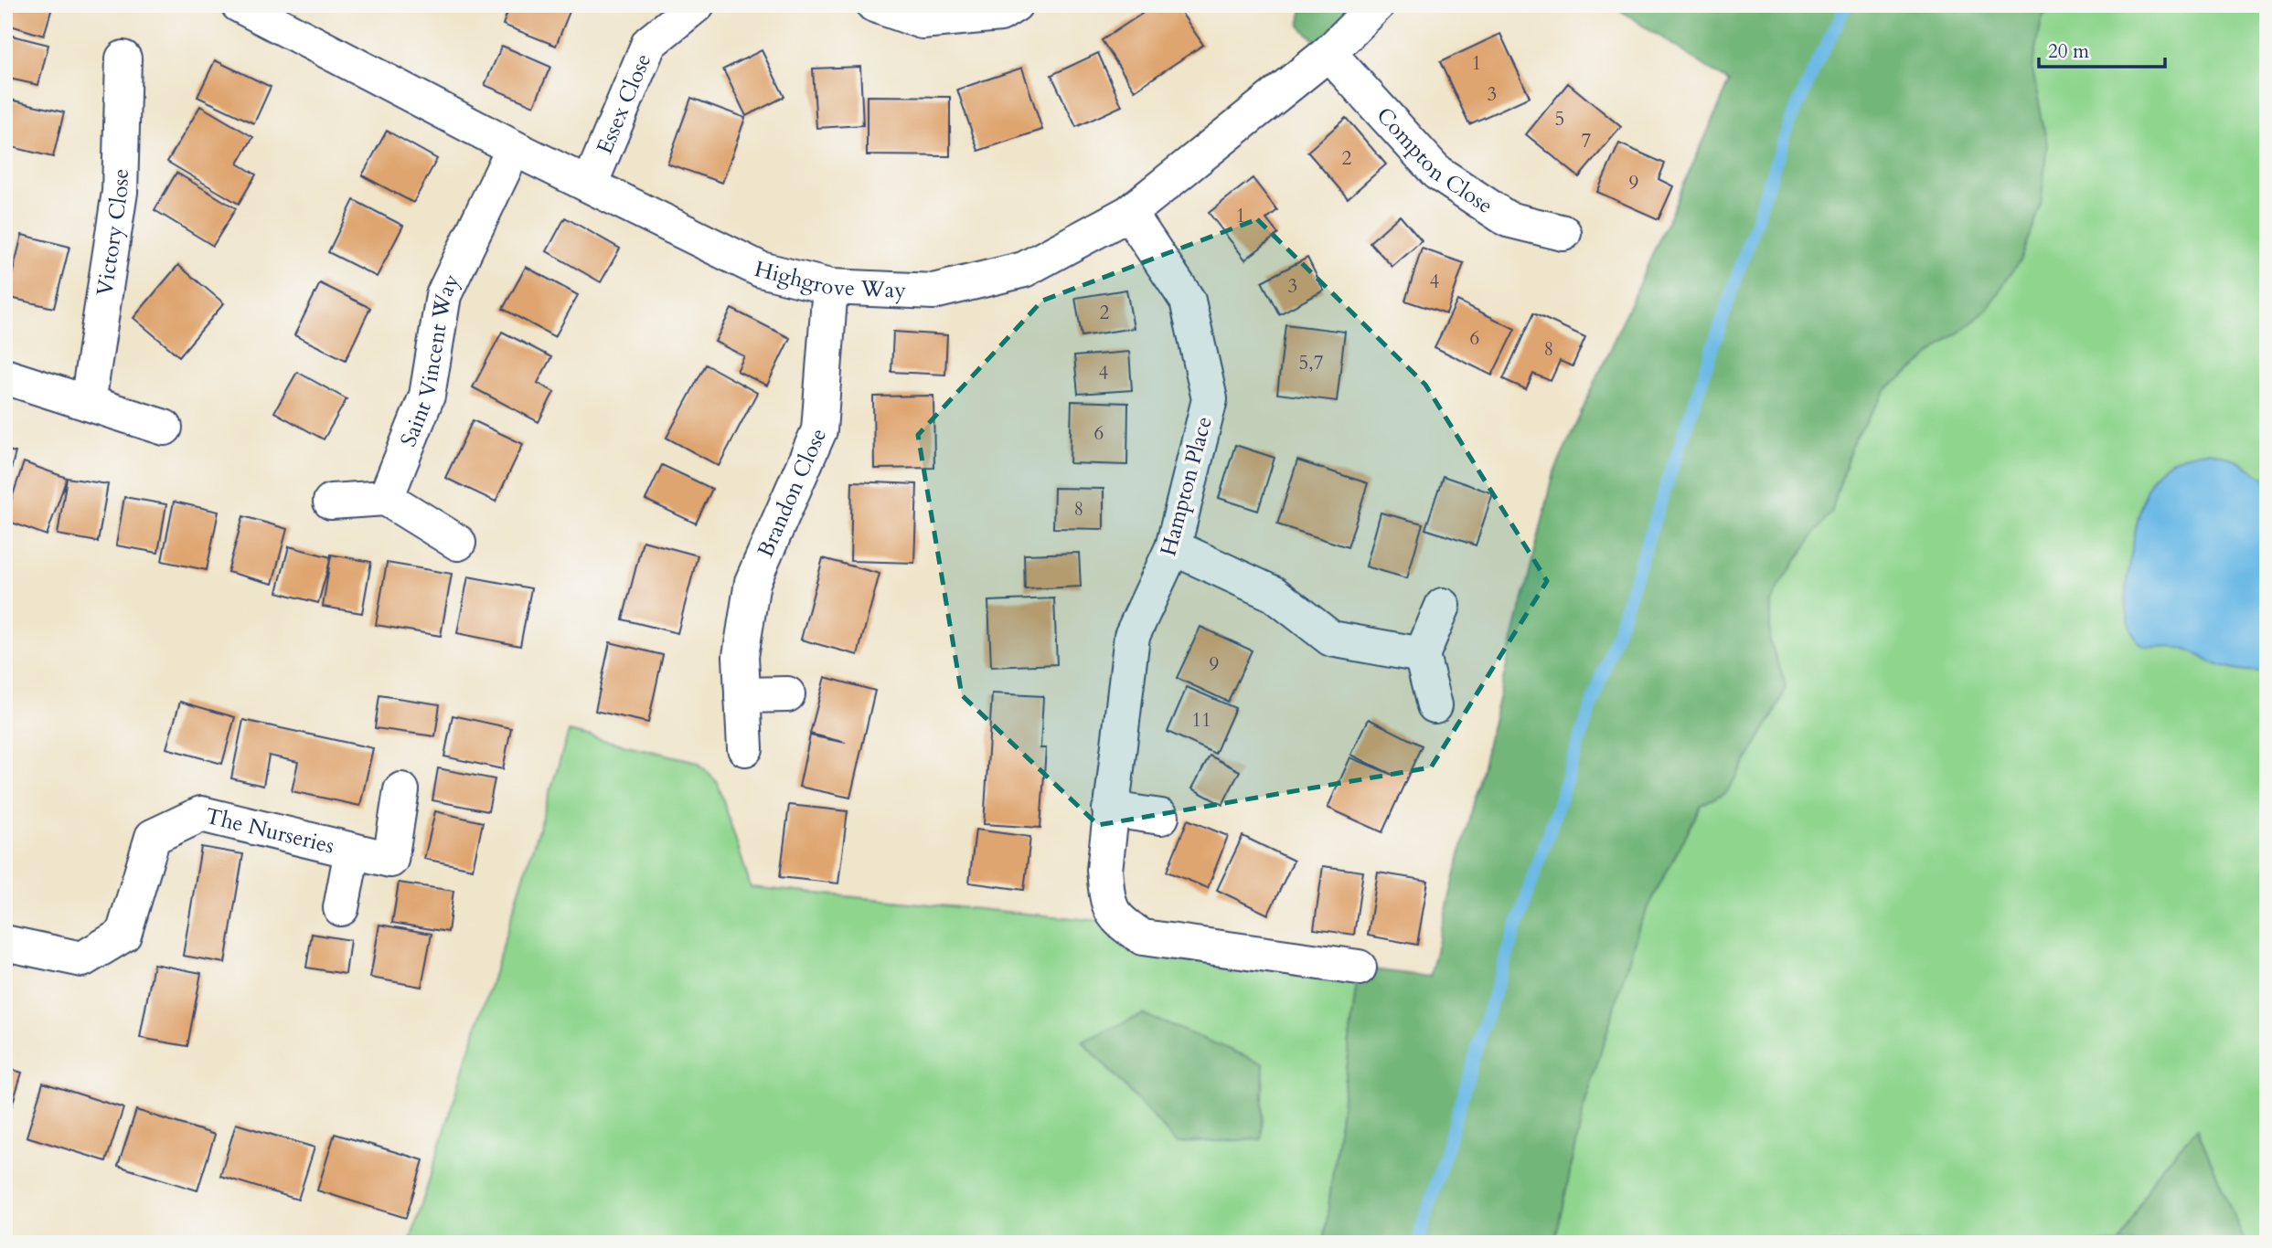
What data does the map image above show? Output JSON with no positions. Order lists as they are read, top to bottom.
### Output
{
  "streets": {
    "street": [
      "Essex Close",
      "Compton Close",
      "Victory Close",
      "Highgrove Way",
      "Saint Vincent Way",
      "Hampton Place",
      "Brandon Close",
      "The Nurseries"
    ]
  },
  "crossings": [
    ["Essex Close", "Highgrove Way"],
    ["Compton Close", "Highgrove Way"],
    ["Highgrove Way", "Saint Vincent Way"],
    ["Highgrove Way", "Hampton Place"],
    ["Highgrove Way", "Brandon Close"]
  ],
  "house_numbers": [
    "1",
    "3",
    "5",
    "7",
    "2",
    "9",
    "1",
    "4",
    "3",
    "2",
    "6",
    "8",
    "5,7",
    "4",
    "6",
    "8",
    "9",
    "11"
  ],
  "scale_bar": "20 m"
}
